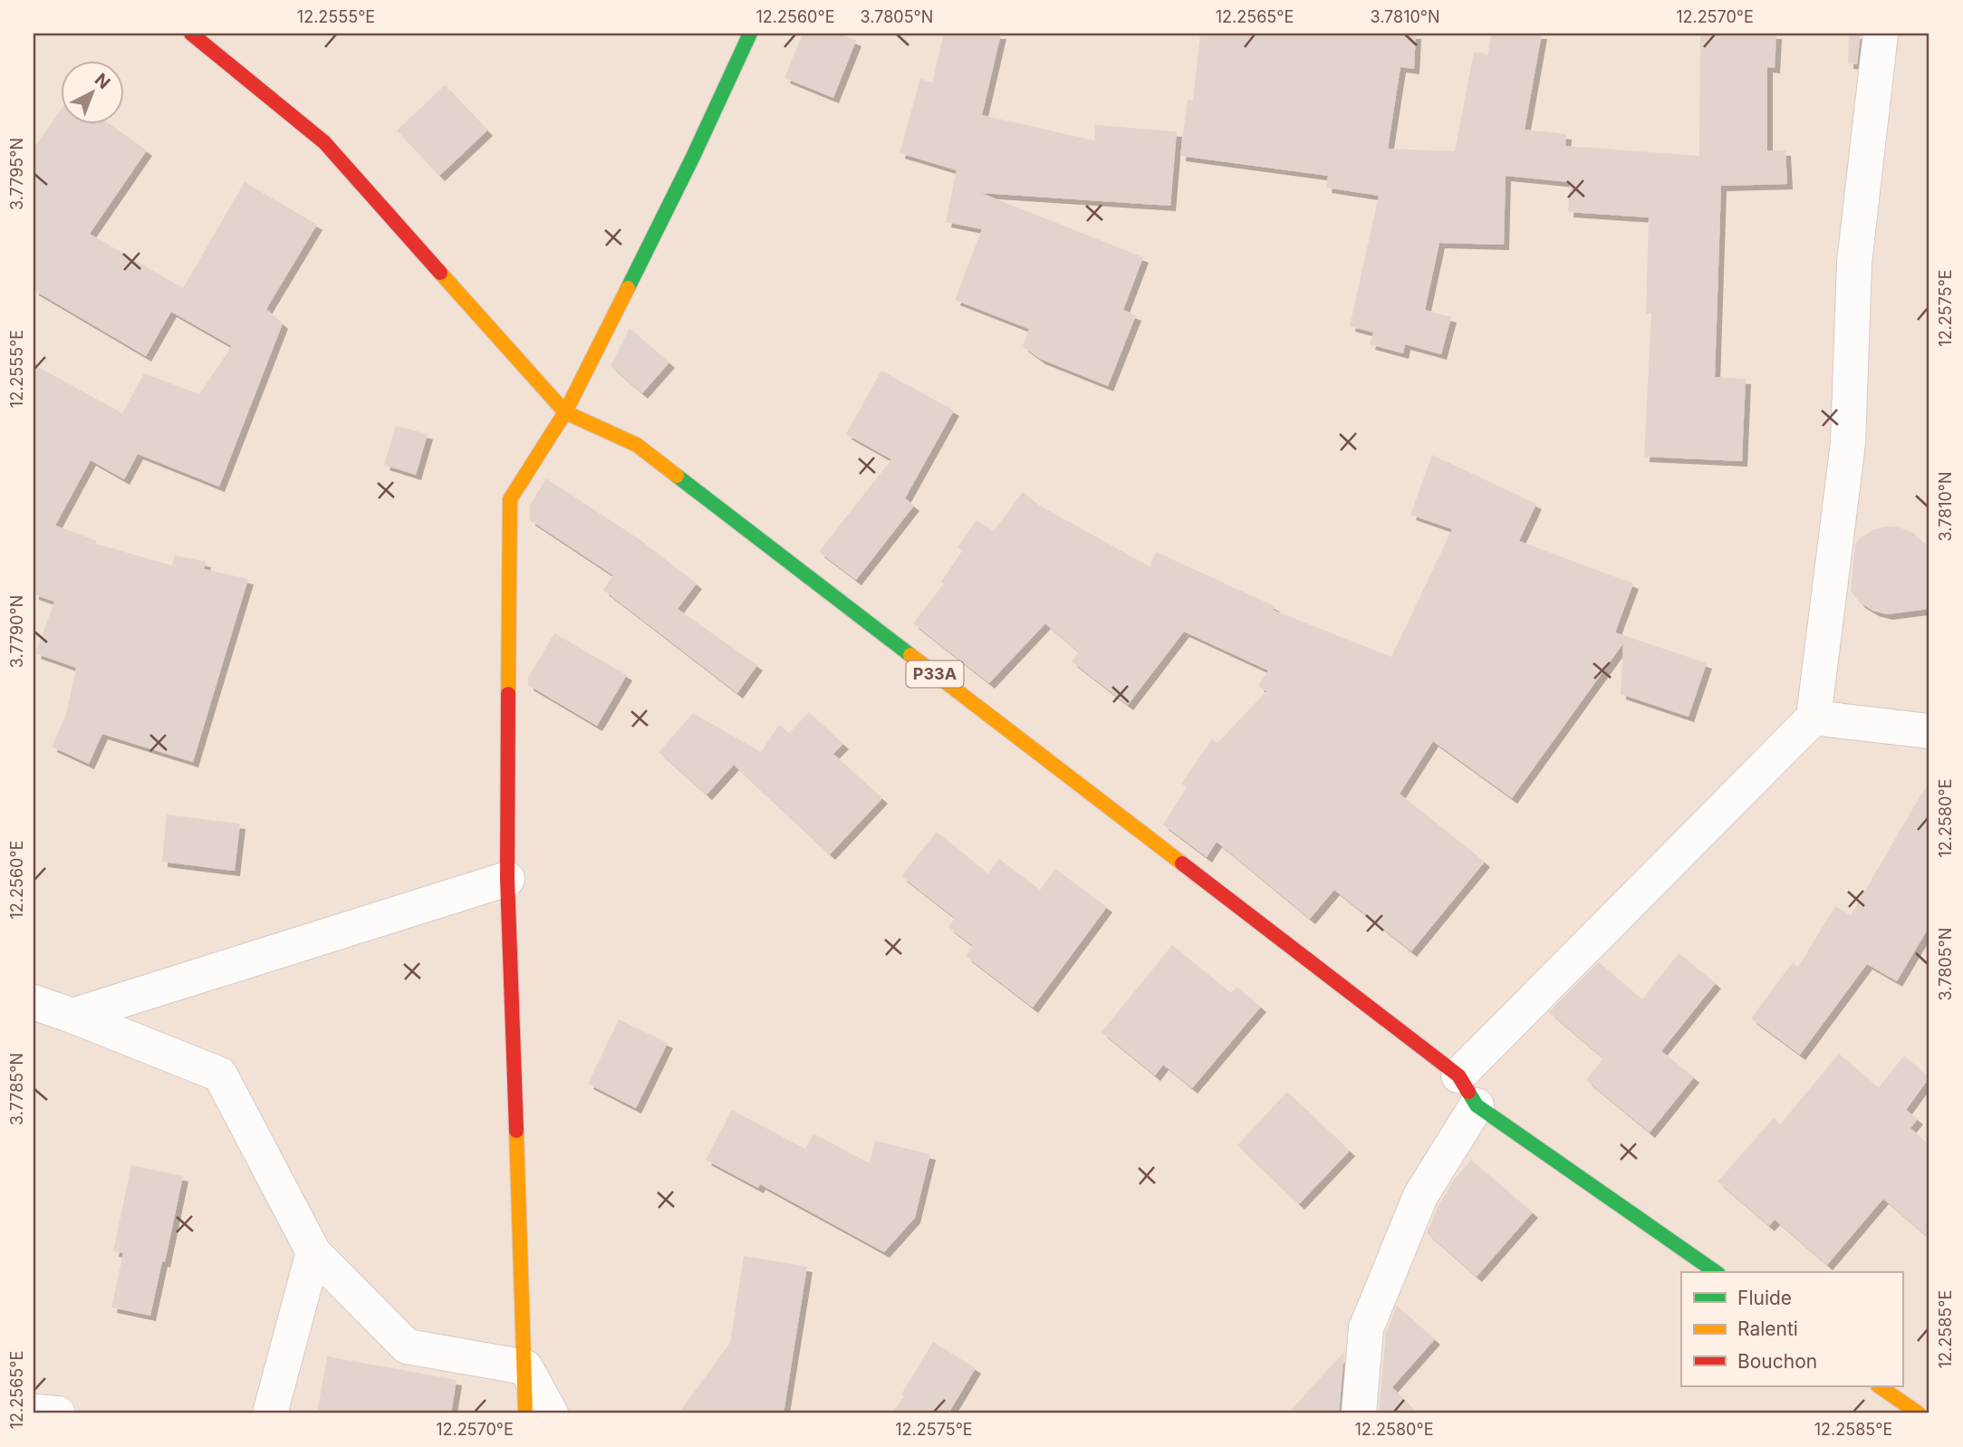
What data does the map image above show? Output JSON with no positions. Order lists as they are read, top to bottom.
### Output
{
  "streets": {
    "main road": ["P33A"]
  },
  "legend": ["Fluide", "Ralenti", "Bouchon"],
  "north": "top right",
  "coordinates": [
    "12.2555°E",
    "12.2560°E",
    "3.7805°N",
    "12.2565°E",
    "3.7810°N",
    "12.2570°E",
    "3.7795°N",
    "12.2575°E",
    "3.7790°N",
    "12.2580°E",
    "3.7785°N",
    "12.2585°E"
  ]
}
